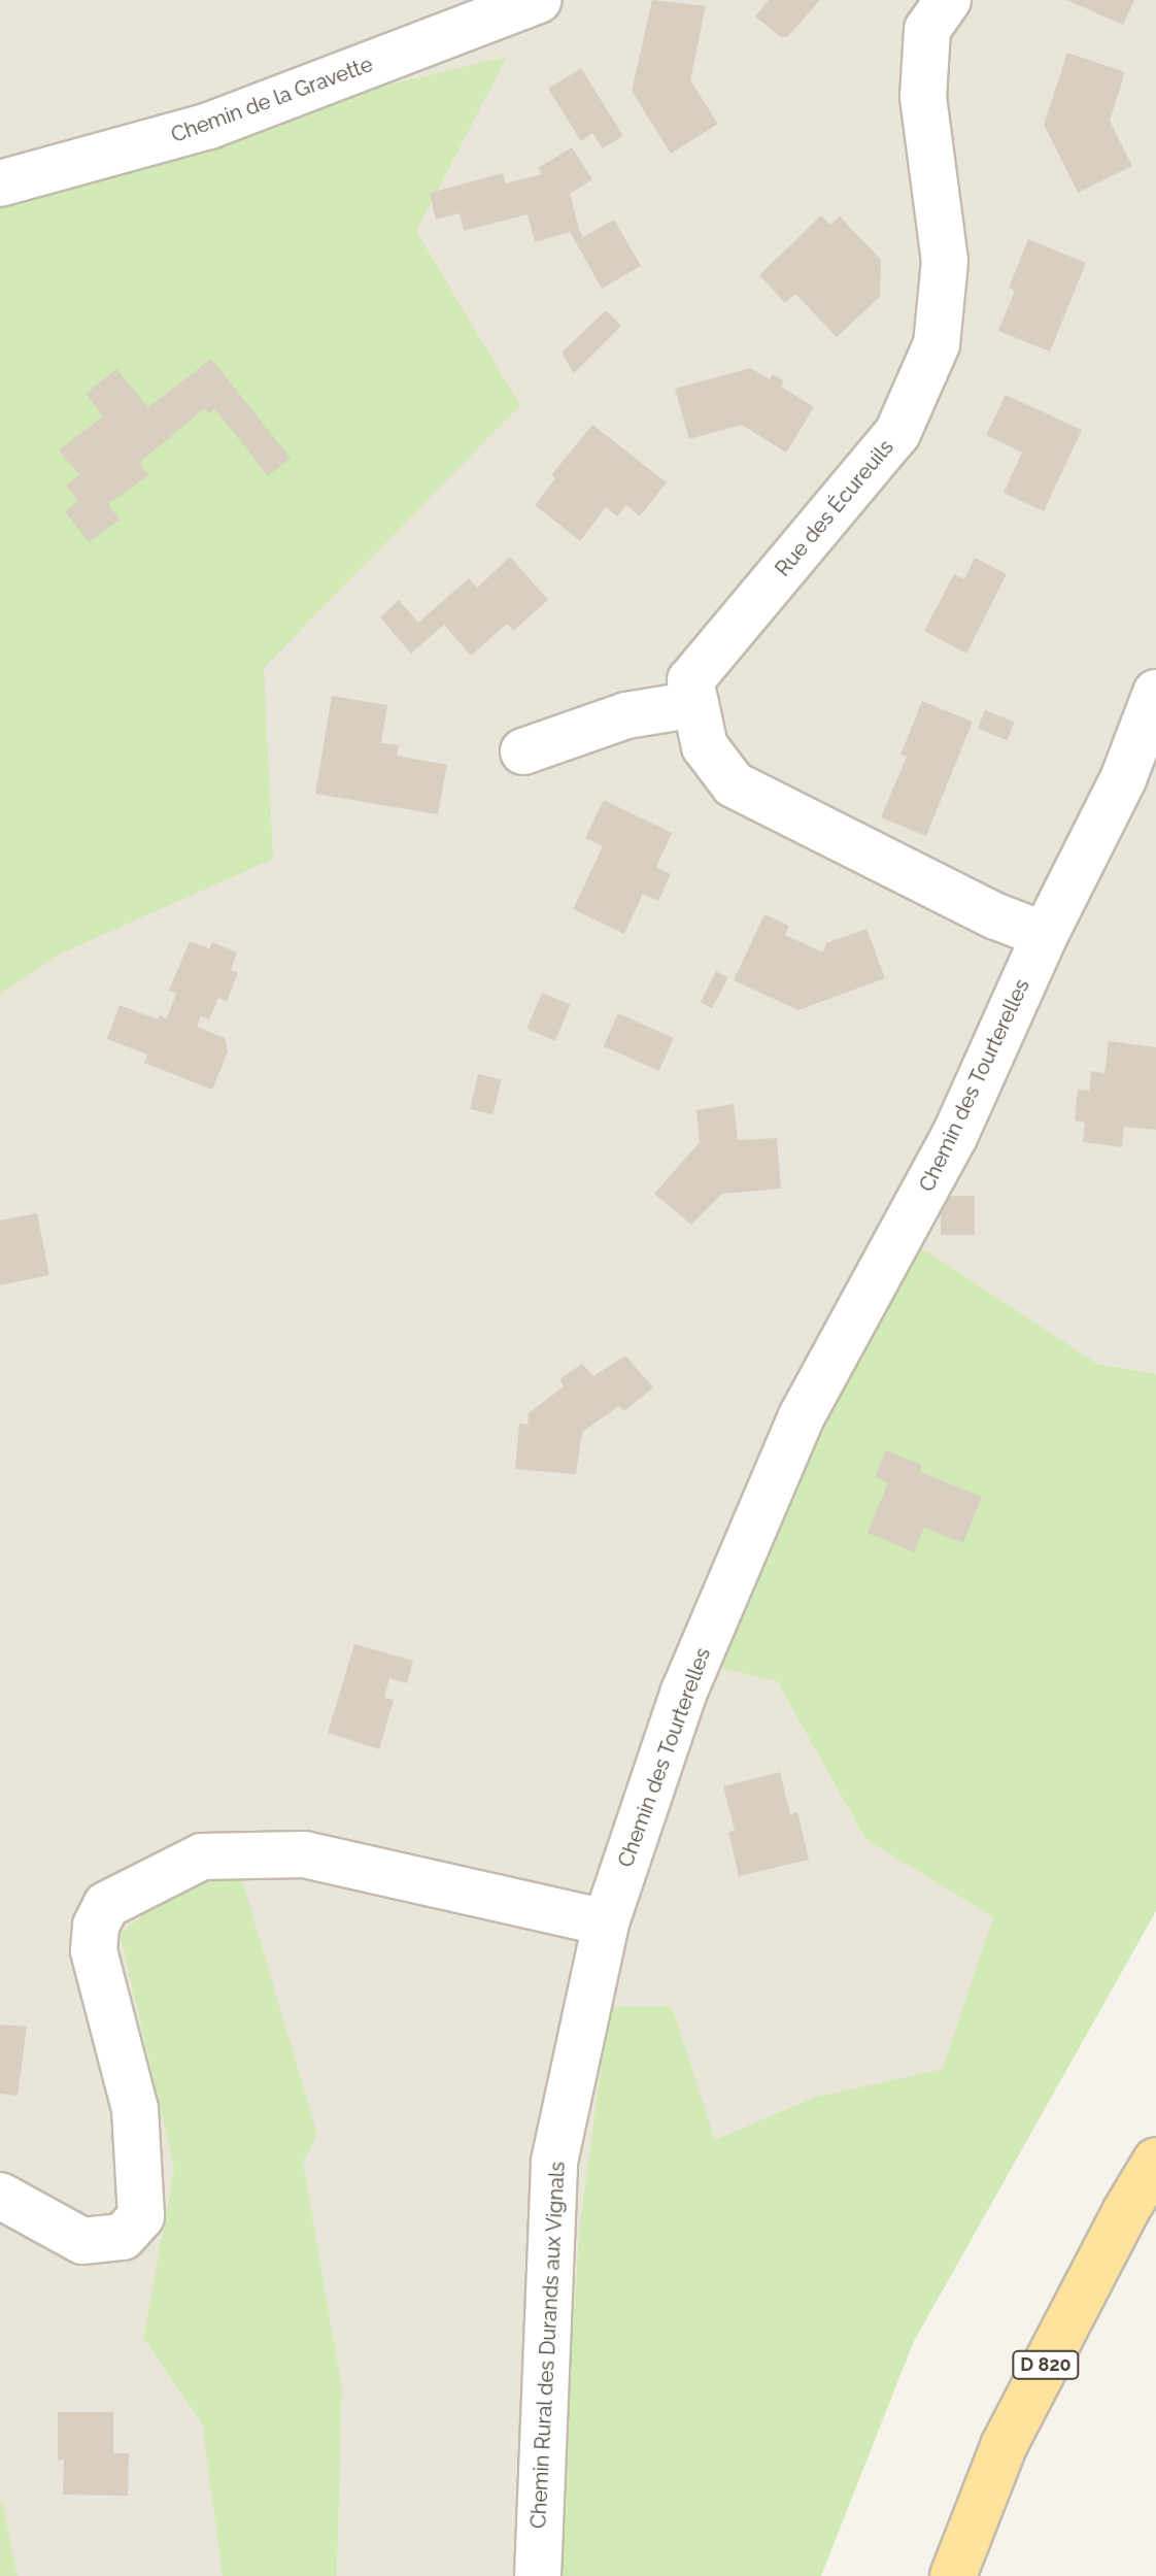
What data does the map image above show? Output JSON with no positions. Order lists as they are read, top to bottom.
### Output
{
  "streets": {
    "main road": ["D 820"],
    "street": [
      "Chemin de la Gravette",
      "Rue des Écureuils",
      "Chemin des Tourterelles",
      "Chemin Rural des Durands aux Vignals"
    ]
  },
  "crossings": [
    ["Rue des Écureuils", "Chemin des Tourterelles"],
    ["Chemin des Tourterelles", "Chemin Rural des Durands aux Vignals"]
  ]
}
